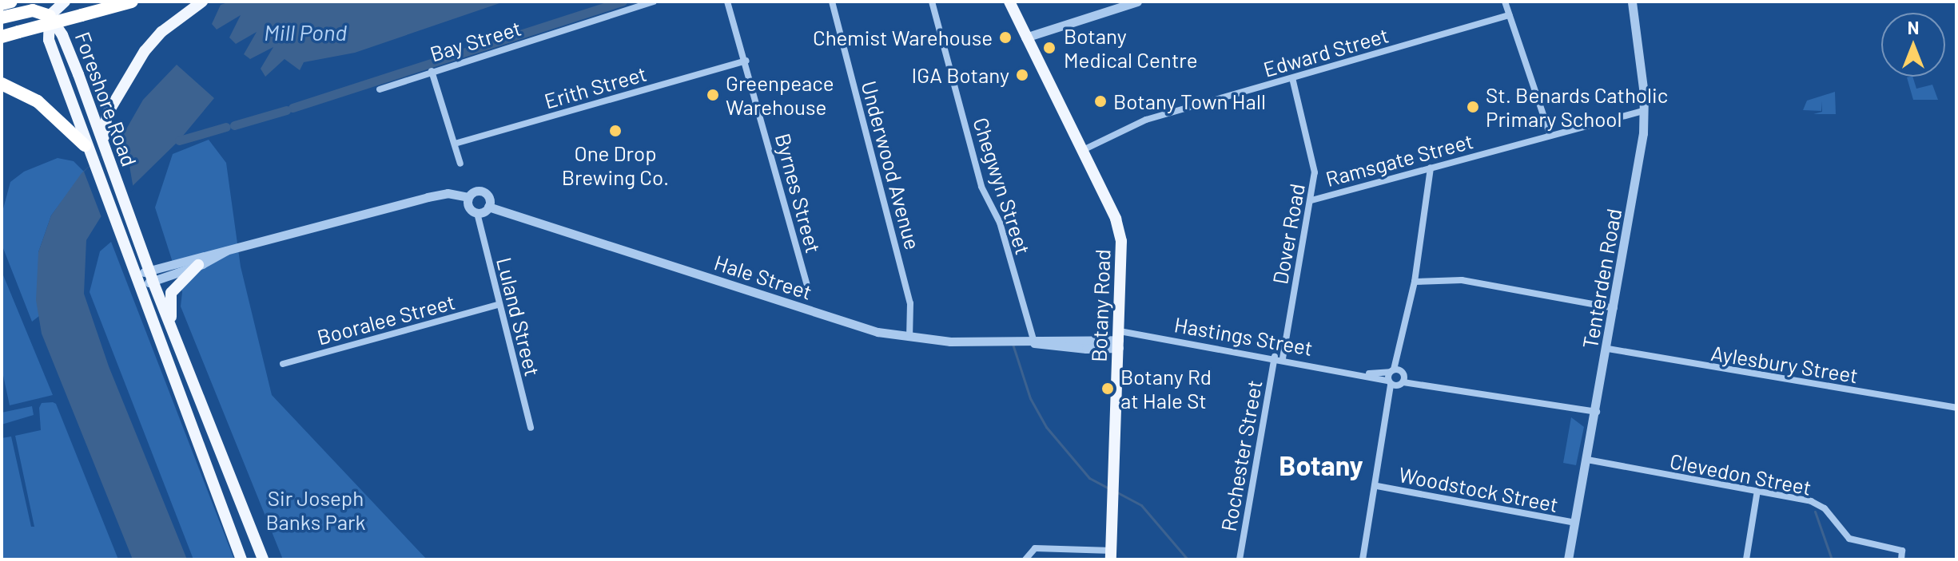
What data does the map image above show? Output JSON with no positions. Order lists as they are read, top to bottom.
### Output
{
  "streets": {
    "main road": ["Foreshore Road", "Botany Road"],
    "street": [
      "Bay Street",
      "Edward Street",
      "Erith Street",
      "Ramsgate Street",
      "Underwood Avenue",
      "Chegwyn Street",
      "Byrnes Street",
      "Dover Road",
      "Hale Street",
      "Tenterden Road",
      "Luland Street",
      "Booralee Street",
      "Hastings Street",
      "Aylesbury Street",
      "Rochester Street",
      "Clevedon Street",
      "Woodstock Street"
    ]
  },
  "crossings": [
    ["Edward Street", "Dover Road"],
    ["Edward Street", "Botany Road"],
    ["Erith Street", "Byrnes Street"],
    ["Ramsgate Street", "Dover Road"],
    ["Ramsgate Street", "Tenterden Road"],
    ["Underwood Avenue", "Hale Street"],
    ["Chegwyn Street", "Hale Street"],
    ["Dover Road", "Hastings Street"],
    ["Hale Street", "Botany Road"],
    ["Hale Street", "Hastings Street"],
    ["Tenterden Road", "Hastings Street"],
    ["Tenterden Road", "Aylesbury Street"],
    ["Tenterden Road", "Clevedon Street"],
    ["Tenterden Road", "Woodstock Street"],
    ["Botany Road", "Hastings Street"],
    ["Luland Street", "Booralee Street"],
    ["Hastings Street", "Rochester Street"]
  ],
  "districts": ["Botany"],
  "water": ["Mill Pond"],
  "parks": ["Sir Joseph Banks Park"],
  "places": [
    "Chemist Warehouse",
    "Botany Medical Centre",
    "IGA Botany",
    "Greenpeace Warehouse",
    "Botany Town Hall",
    "St. Benards Catholic Primary School",
    "One Drop Brewing Co.",
    "Botany Rd at Hale St"
  ],
  "north": "top"
}
